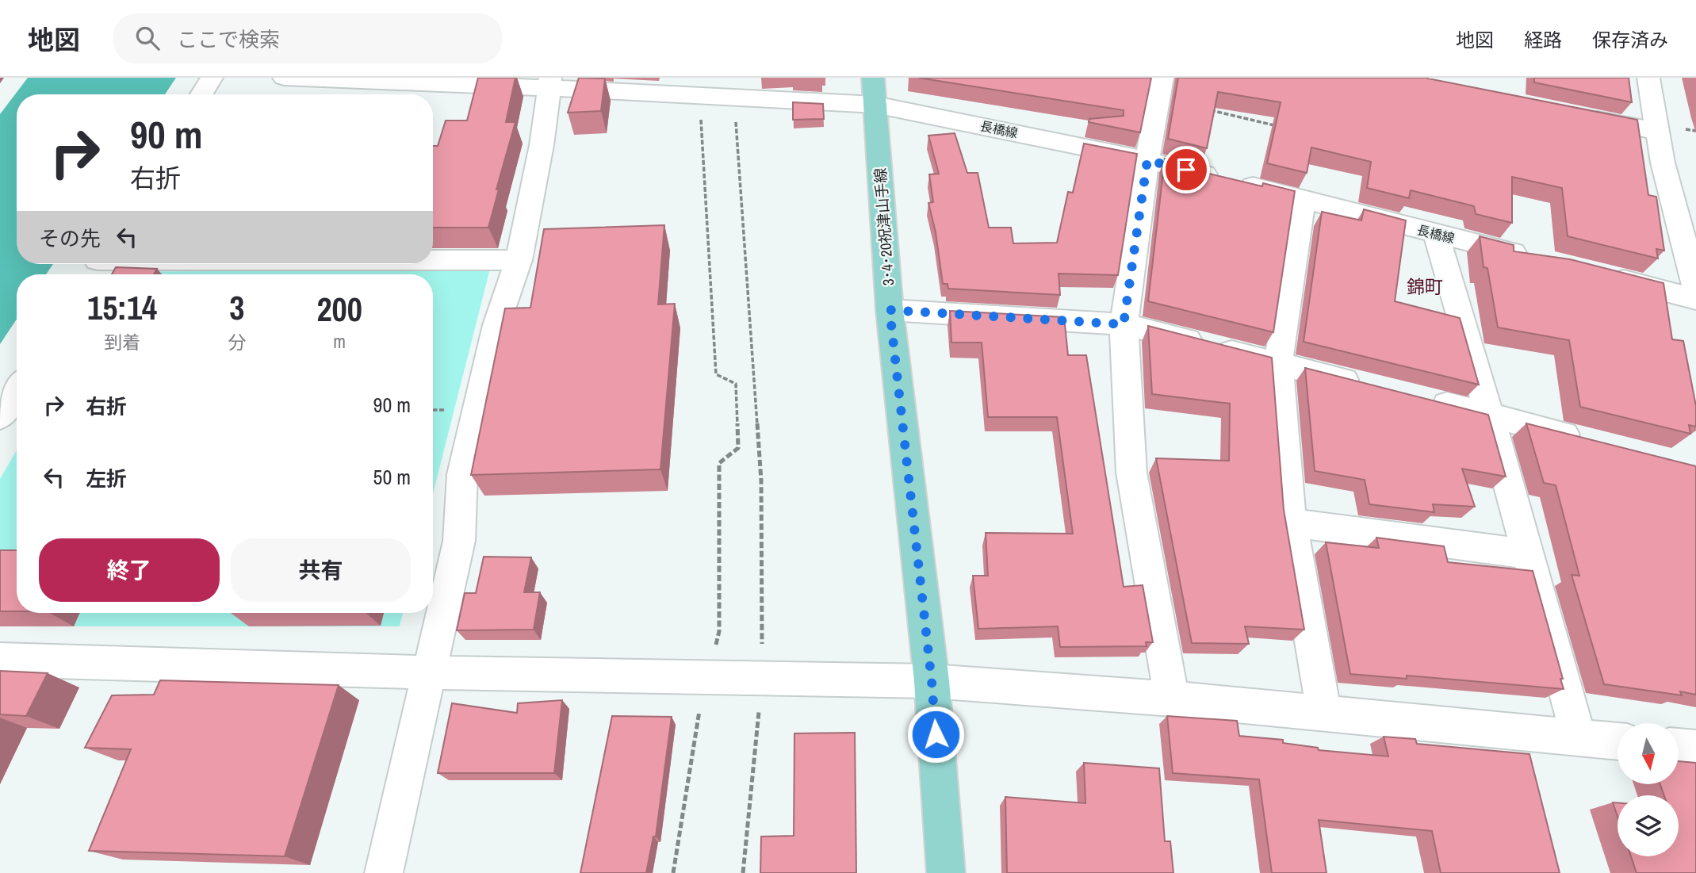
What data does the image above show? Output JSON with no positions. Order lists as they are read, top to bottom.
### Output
{
  "streets": {
    "main road": ["3･4･20祝津山手線"],
    "street": ["長橋線"]
  },
  "crossings": [
    ["長橋線", "3･4･20祝津山手線"]
  ],
  "districts": ["錦町"],
  "north": "bottom",
  "page": {
    "header": "地図",
    "search": "ここで検索",
    "nav": ["地図", "経路", "保存済み"],
    "turn": ["90 m", "右折"],
    "then": "その先",
    "eta": [
      "15:14",
      "到着",
      "3",
      "分",
      "200",
      "m"
    ],
    "list": [
      {
        "name": "右折",
        "value": "90 m"
      },
      {
        "name": "左折",
        "value": "50 m"
      }
    ],
    "buttons": ["終了", "共有"]
  }
}
